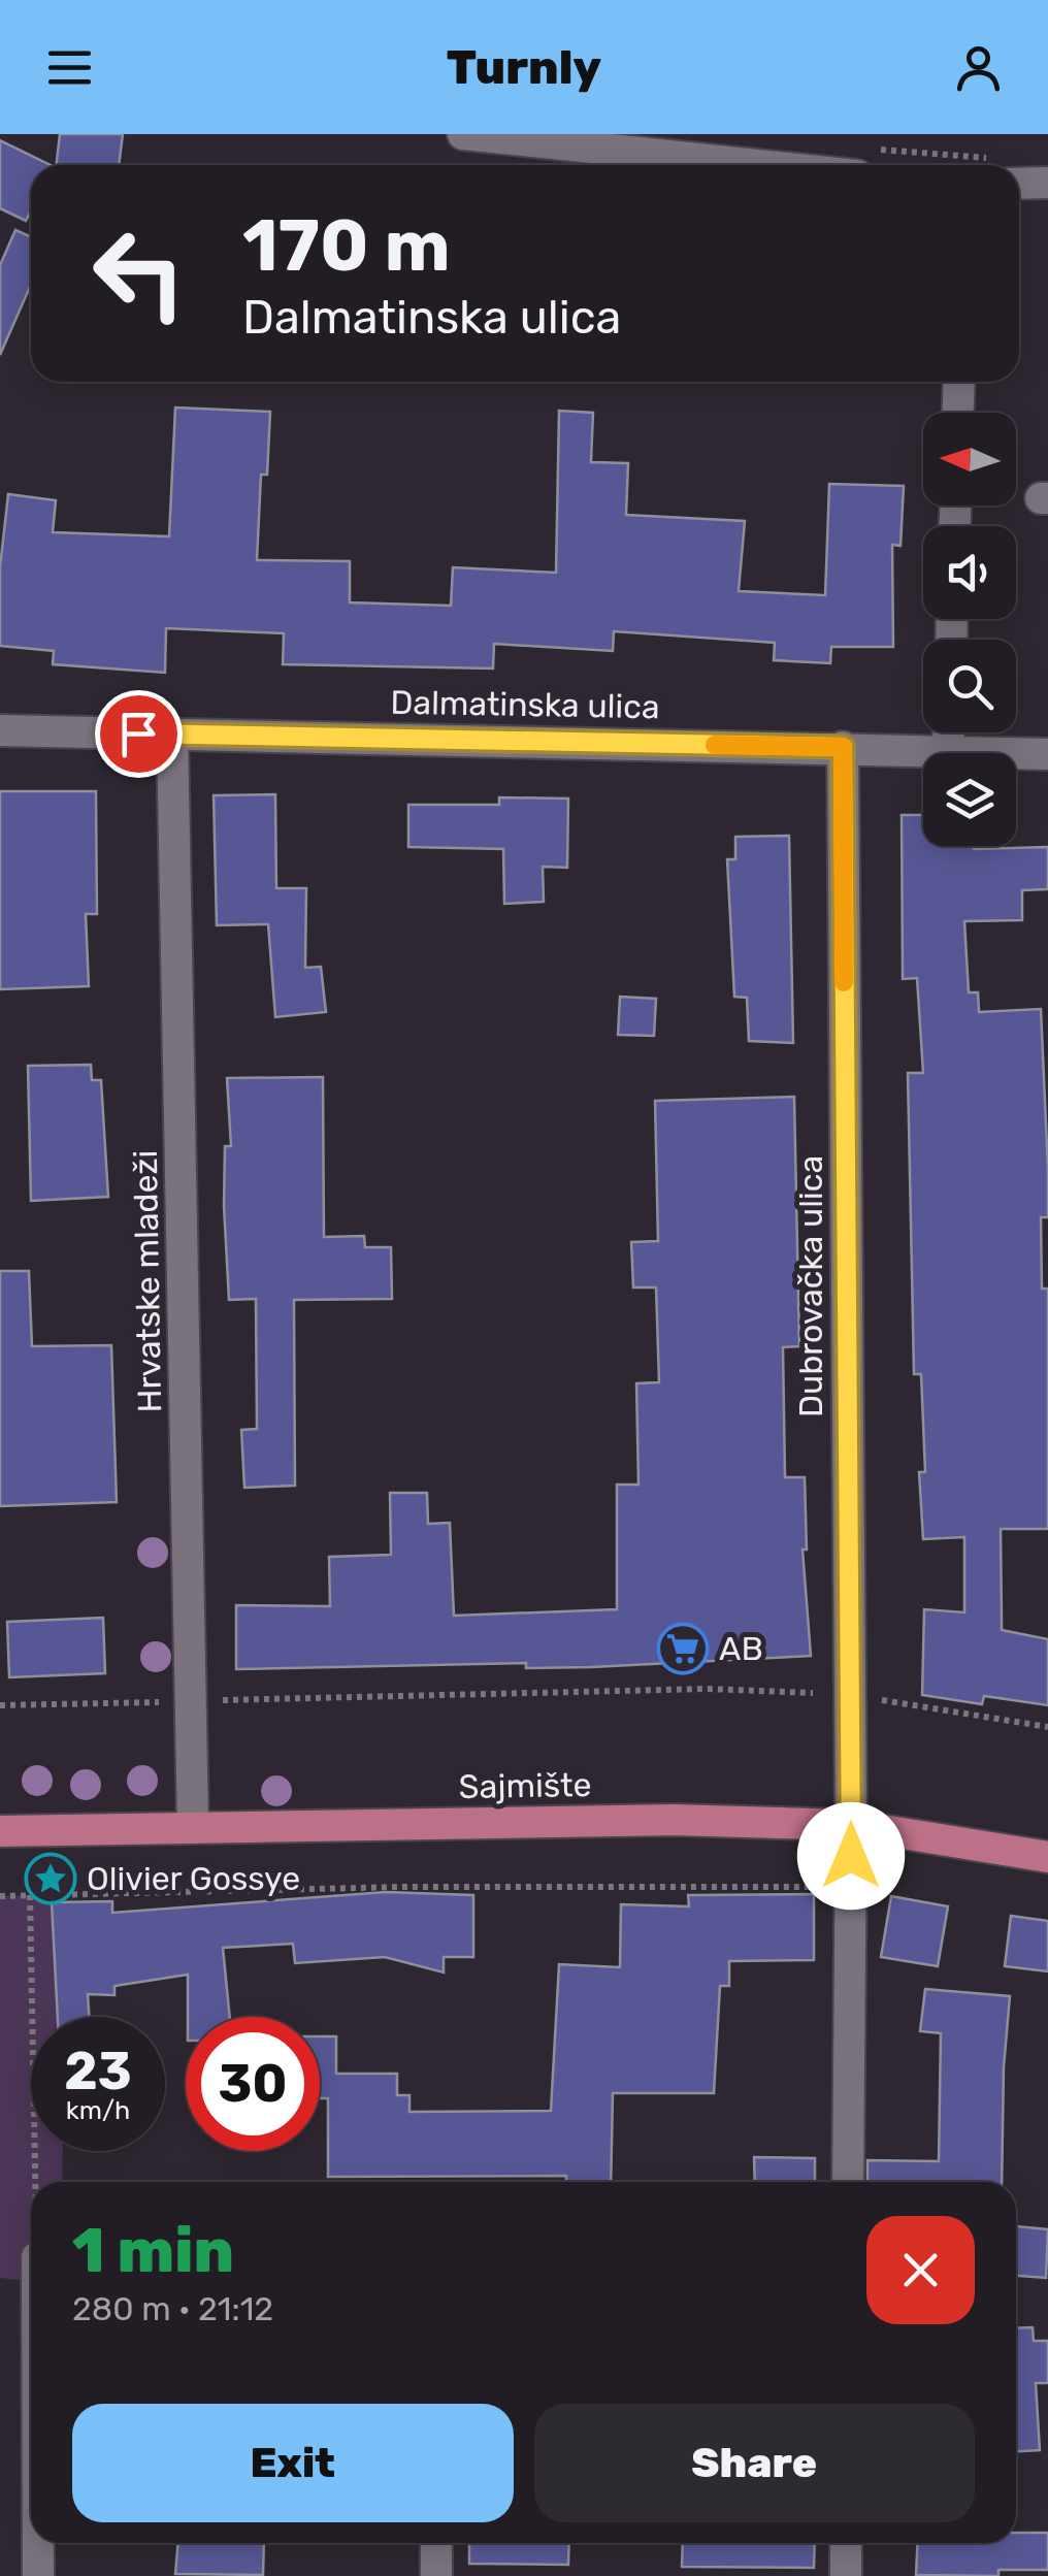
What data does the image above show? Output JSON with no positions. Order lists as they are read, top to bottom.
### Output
{
  "streets": {
    "main road": ["Sajmište"],
    "street": ["Dalmatinska ulica", "Hrvatske mladeži", "Dubrovačka ulica"]
  },
  "crossings": [
    ["Dalmatinska ulica", "Hrvatske mladeži"],
    ["Dalmatinska ulica", "Dubrovačka ulica"],
    ["Hrvatske mladeži", "Sajmište"],
    ["Dubrovačka ulica", "Sajmište"]
  ],
  "places": {
    "supermarket": ["AB"],
    "place": ["Olivier Gossye"]
  },
  "north": "left",
  "page": {
    "header": "Turnly",
    "turn": ["170 m", "Dalmatinska ulica"],
    "speed": "23 km/h",
    "limit": "30",
    "heading": ["1 min", "280 m · 21:12"],
    "buttons": ["Exit", "Share"]
  }
}
